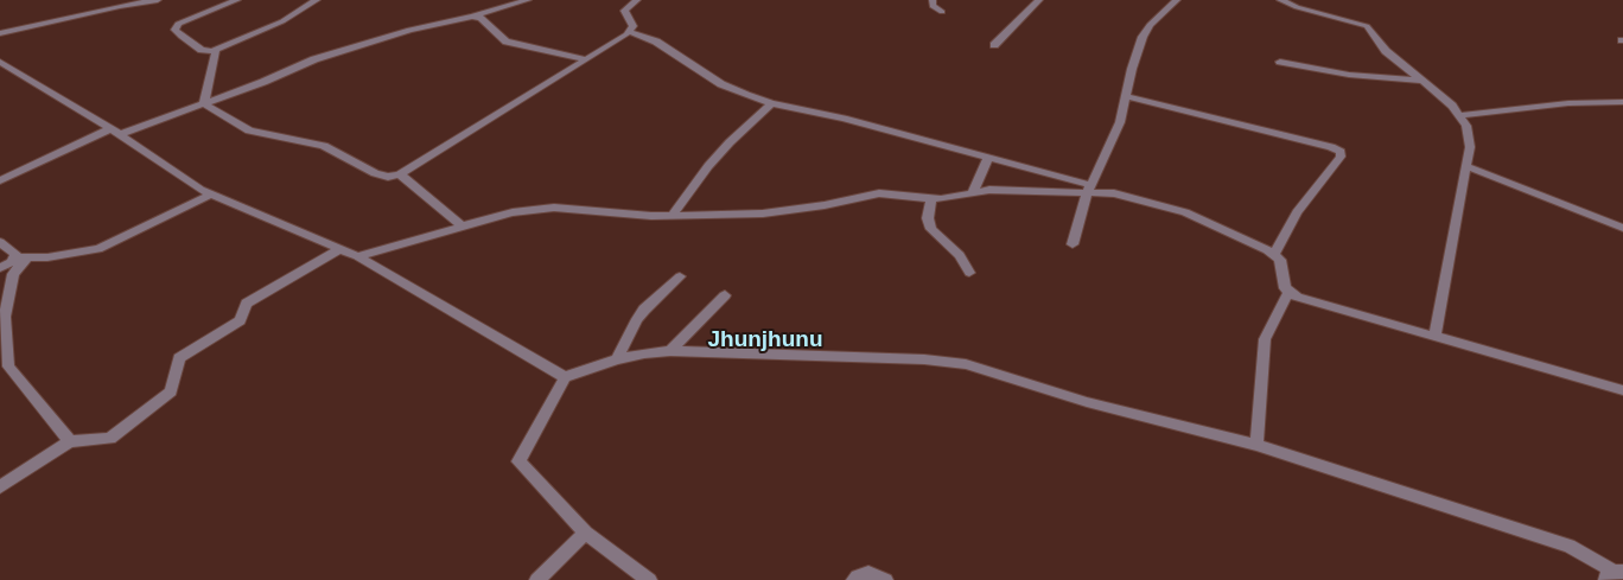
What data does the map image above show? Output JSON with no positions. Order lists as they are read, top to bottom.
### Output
{
  "districts": ["Jhunjhunu"]
}
